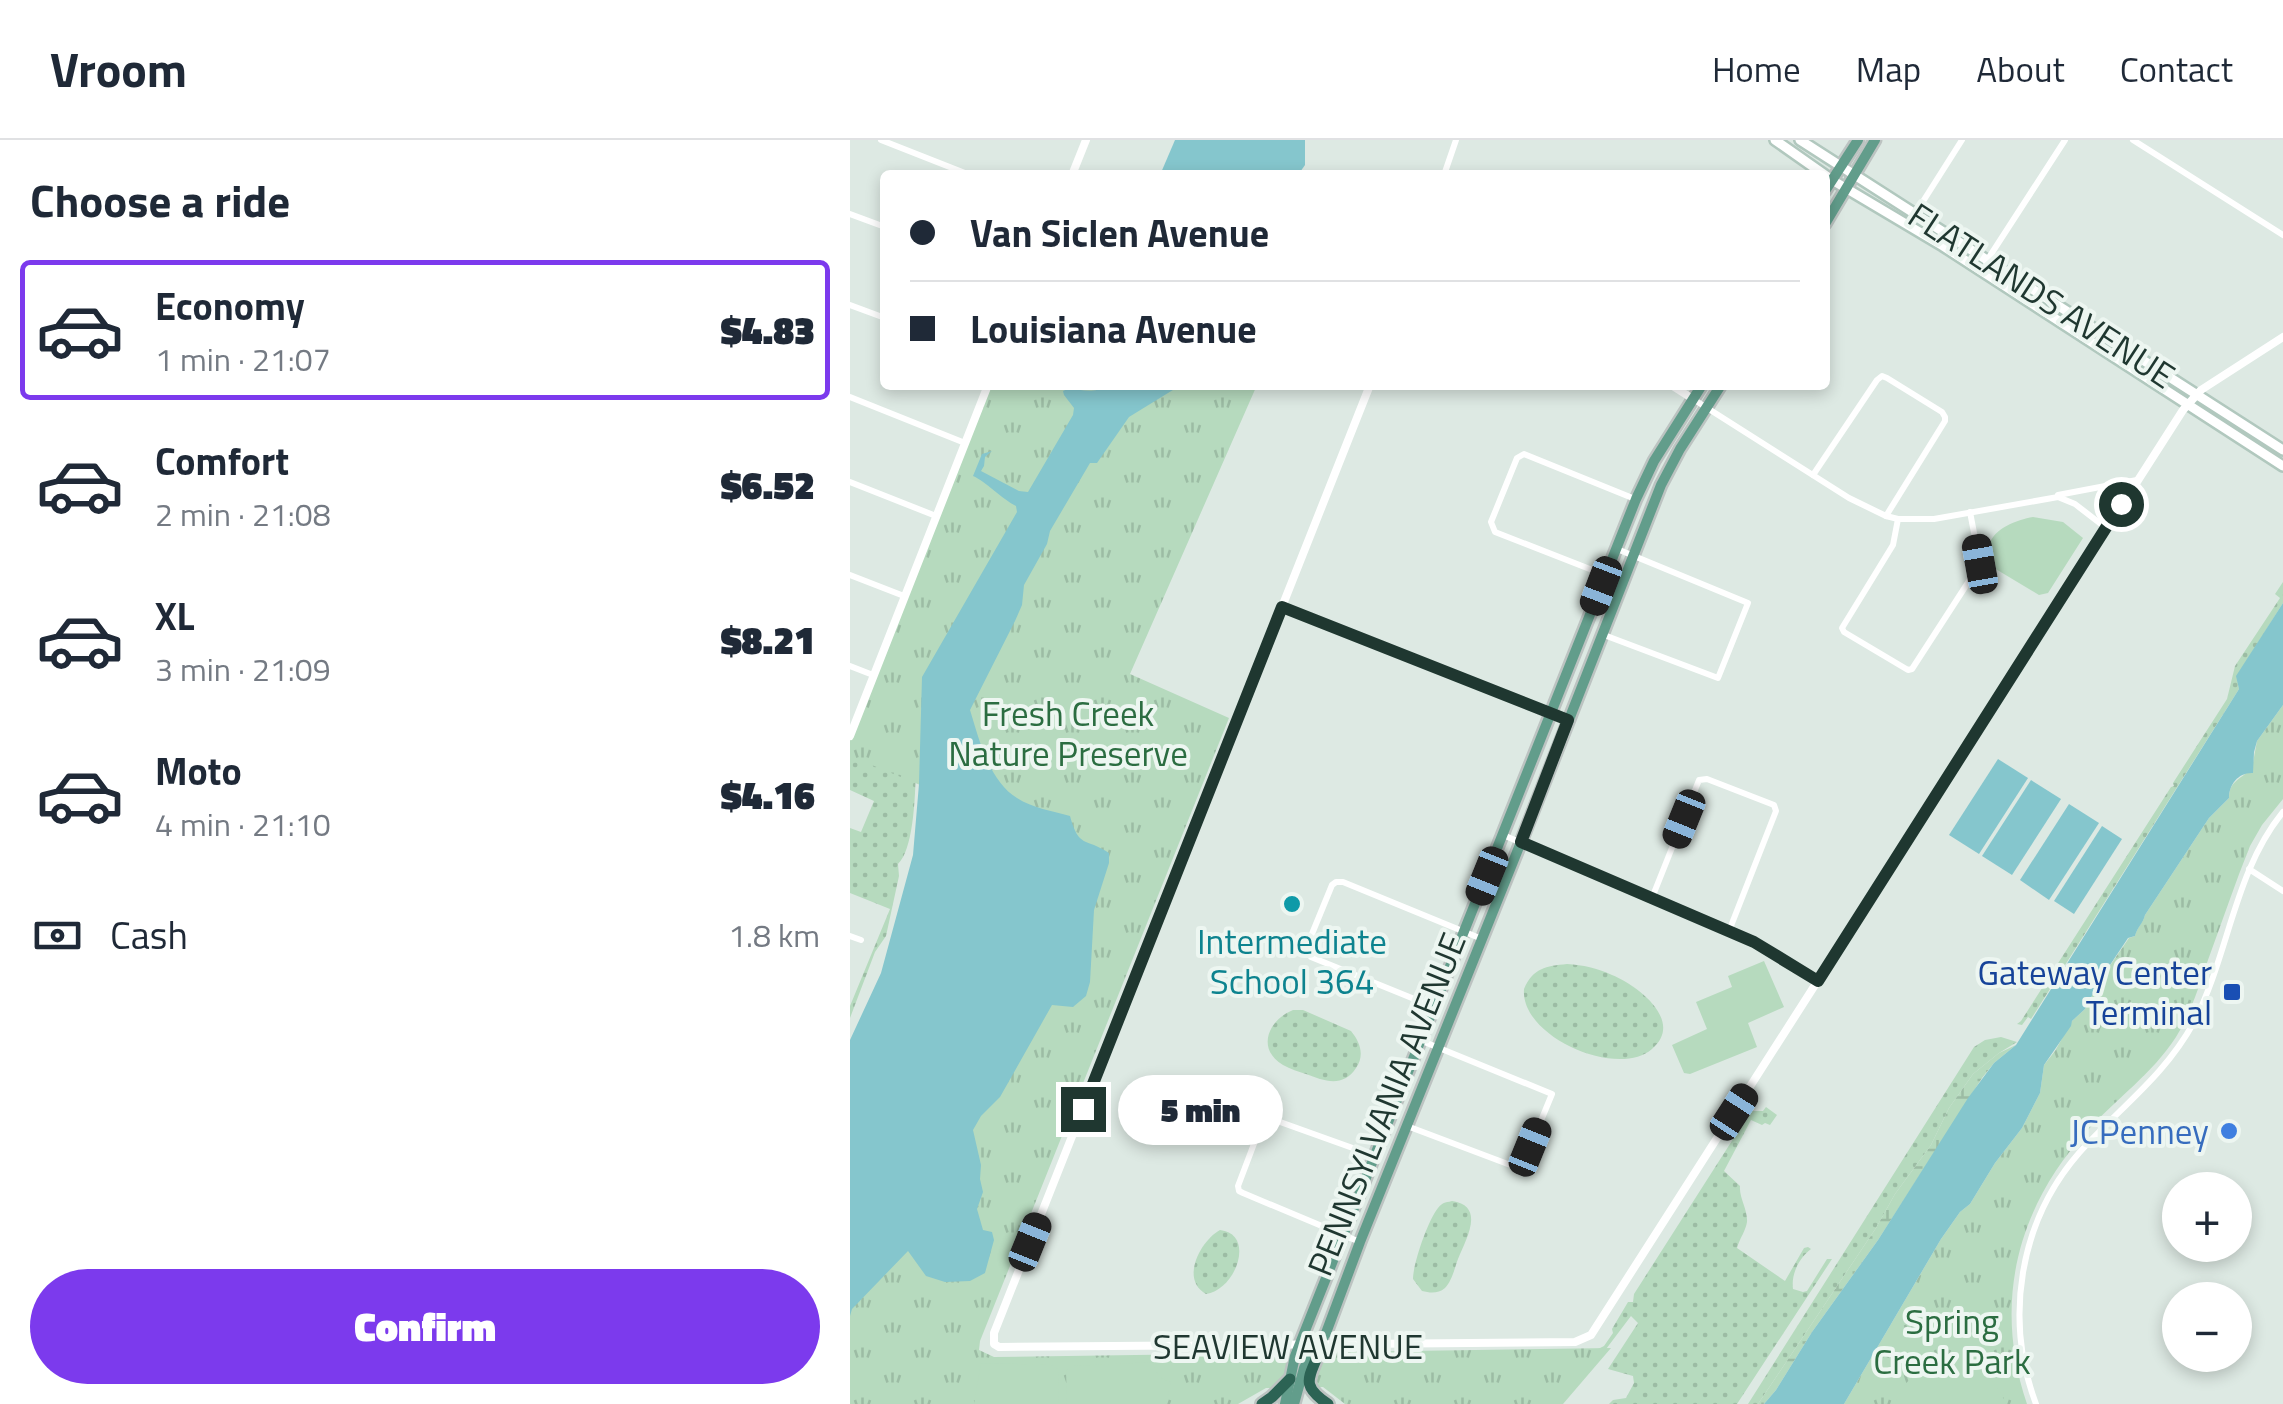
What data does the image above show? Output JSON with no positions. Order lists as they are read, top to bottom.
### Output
{
  "streets": {
    "main road": ["FLATLANDS AVENUE", "PENNSYLVANIA AVENUE"],
    "street": ["SEAVIEW AVENUE"]
  },
  "crossings": [
    ["PENNSYLVANIA AVENUE", "SEAVIEW AVENUE"]
  ],
  "parks": ["Fresh Creek Nature Preserve", "Spring Creek Park"],
  "places": {
    "other": ["Intermediate School 364", "JCPenney"],
    "transit": ["Gateway Center Terminal"]
  },
  "page": {
    "header": "Vroom",
    "nav": [
      "Home",
      "Map",
      "About",
      "Contact"
    ],
    "heading": "Choose a ride",
    "banner": ["Van Siclen Avenue", "Louisiana Avenue"],
    "list": [
      {
        "name": "Economy",
        "note": "1 min · 21:07",
        "value": "$4.83"
      },
      {
        "name": "Comfort",
        "note": "2 min · 21:08",
        "value": "$6.52"
      },
      {
        "name": "XL",
        "note": "3 min · 21:09",
        "value": "$8.21"
      },
      {
        "name": "Moto",
        "note": "4 min · 21:10",
        "value": "$4.16"
      }
    ],
    "pay": ["Cash", "1.8 km"],
    "bubble": "5 min",
    "map_buttons": ["+", "−"],
    "buttons": "Confirm"
  }
}
